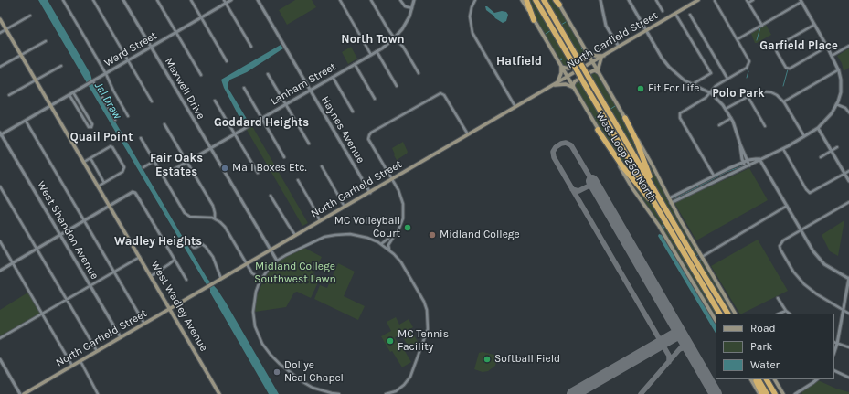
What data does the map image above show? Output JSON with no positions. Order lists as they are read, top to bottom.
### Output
{
  "streets": {
    "main road": ["North Garfield Street", "West Loop 250 North", "West Wadley Avenue"],
    "street": [
      "Ward Street",
      "Lanham Street",
      "Maxwell Drive",
      "Haynes Avenue",
      "West Shandon Avenue"
    ]
  },
  "crossings": [
    ["North Garfield Street", "Maxwell Drive"],
    ["North Garfield Street", "Haynes Avenue"],
    ["North Garfield Street", "West Loop 250 North"],
    ["North Garfield Street", "West Shandon Avenue"],
    ["North Garfield Street", "West Wadley Avenue"],
    ["Ward Street", "Maxwell Drive"],
    ["Ward Street", "West Shandon Avenue"],
    ["Ward Street", "West Wadley Avenue"],
    ["Lanham Street", "Maxwell Drive"],
    ["Lanham Street", "Haynes Avenue"]
  ],
  "districts": [
    "North Town",
    "Garfield Place",
    "Hatfield",
    "Polo Park",
    "Goddard Heights",
    "Quail Point",
    "Fair Oaks Estates",
    "Wadley Heights"
  ],
  "water": ["Jal Draw"],
  "parks": ["Midland College Southwest Lawn"],
  "places": [
    "Fit For Life",
    "Mail Boxes Etc.",
    "MC Volleyball Court",
    "Midland College",
    "MC Tennis Facility",
    "Softball Field",
    "Dollye Neal Chapel"
  ],
  "legend": ["Road", "Park", "Water"]
}
